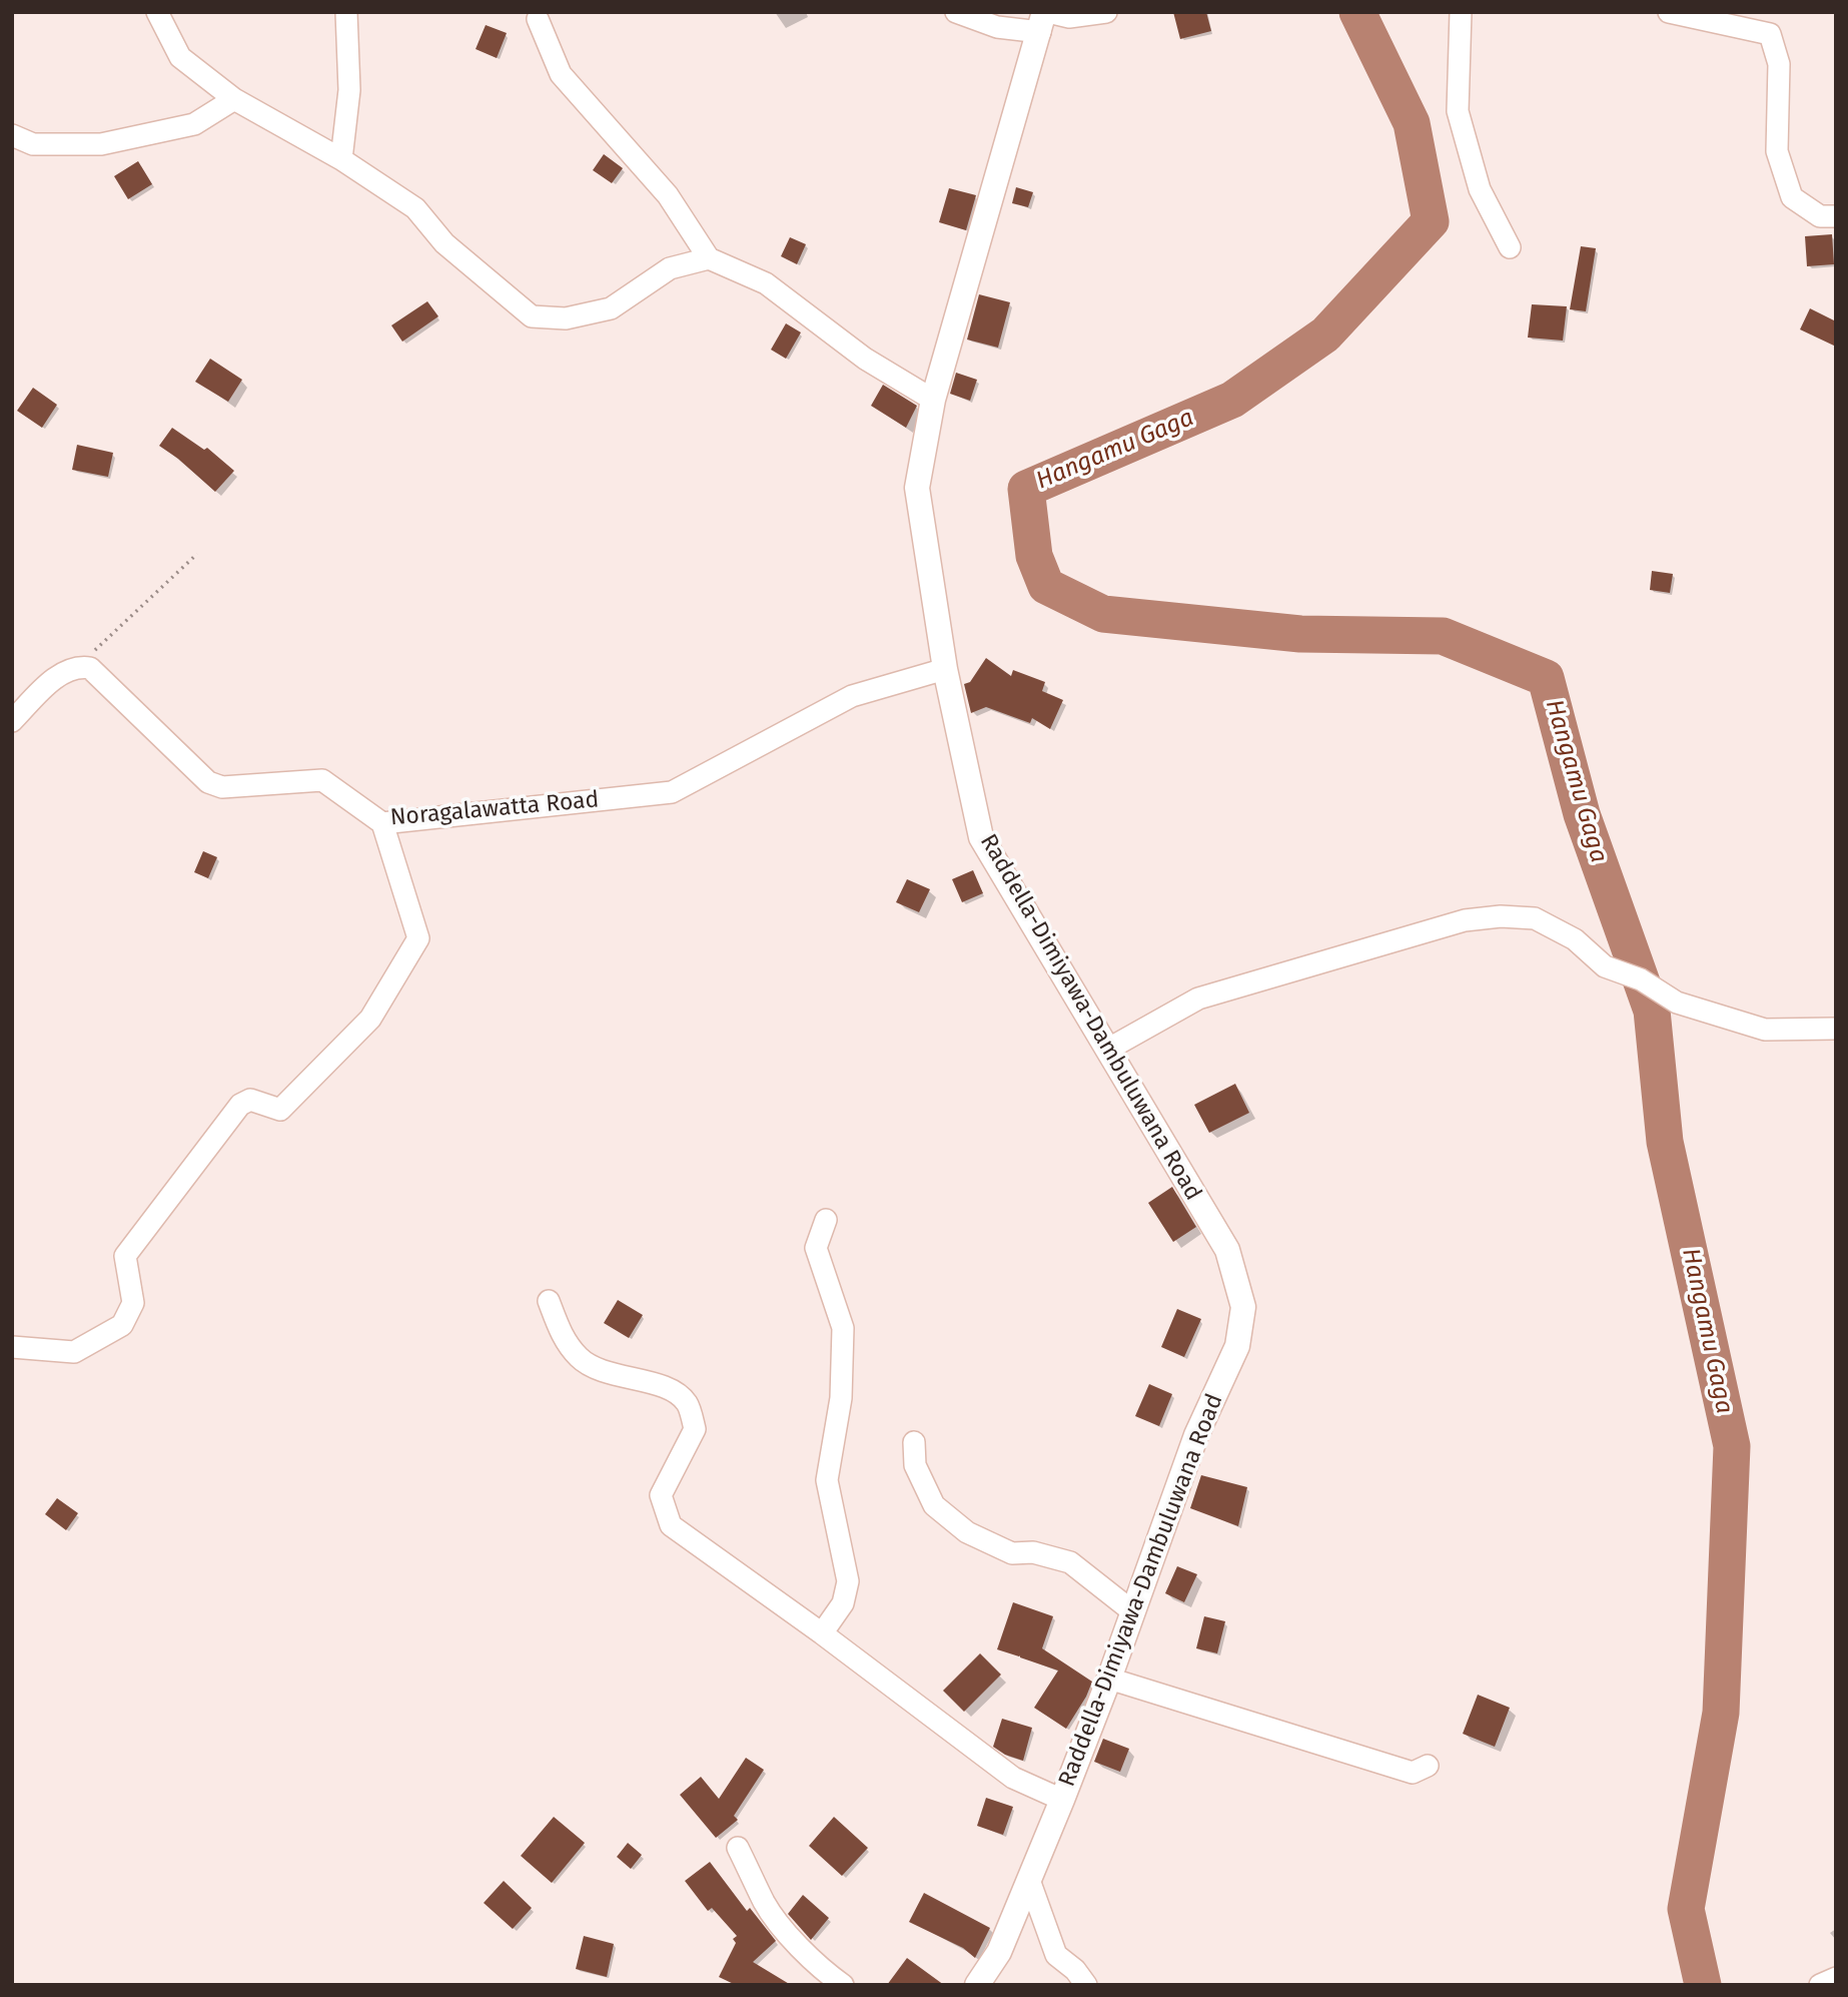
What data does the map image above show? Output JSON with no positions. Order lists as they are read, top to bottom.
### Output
{
  "streets": {
    "street": ["Noragalawatta Road", "Raddella-Dimiyawa-Dambuluwana Road"]
  },
  "crossings": [
    ["Noragalawatta Road", "Raddella-Dimiyawa-Dambuluwana Road"]
  ],
  "water": ["Hangamu Gaga"]
}
